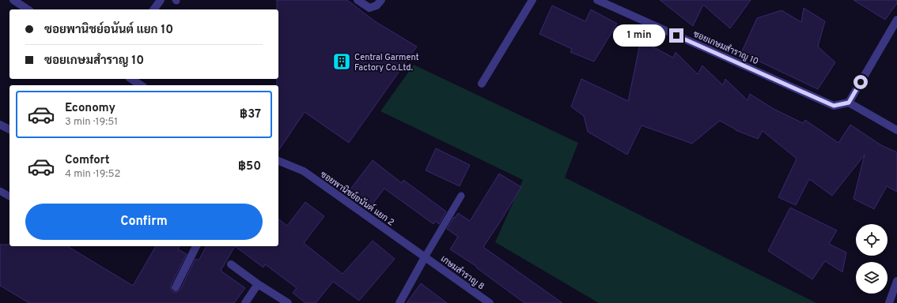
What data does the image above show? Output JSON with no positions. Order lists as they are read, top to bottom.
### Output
{
  "streets": {
    "street": ["ซอยเกษมสำราญ 10", "ซอยพานิชย์อนันต์ แยก 2", "เกษมสำราญ 8"]
  },
  "crossings": [
    ["ซอยพานิชย์อนันต์ แยก 2", "เกษมสำราญ 8"]
  ],
  "places": {
    "building": ["Central Garment Factory Co.Ltd."]
  },
  "page": {
    "banner": ["ซอยพานิชย์อนันต์ แยก 10", "ซอยเกษมสำราญ 10"],
    "bubble": "1 min",
    "list": [
      {
        "name": "Economy",
        "note": "3 min · 19:51",
        "value": "฿37"
      },
      {
        "name": "Comfort",
        "note": "4 min · 19:52",
        "value": "฿50"
      }
    ],
    "buttons": "Confirm"
  }
}
